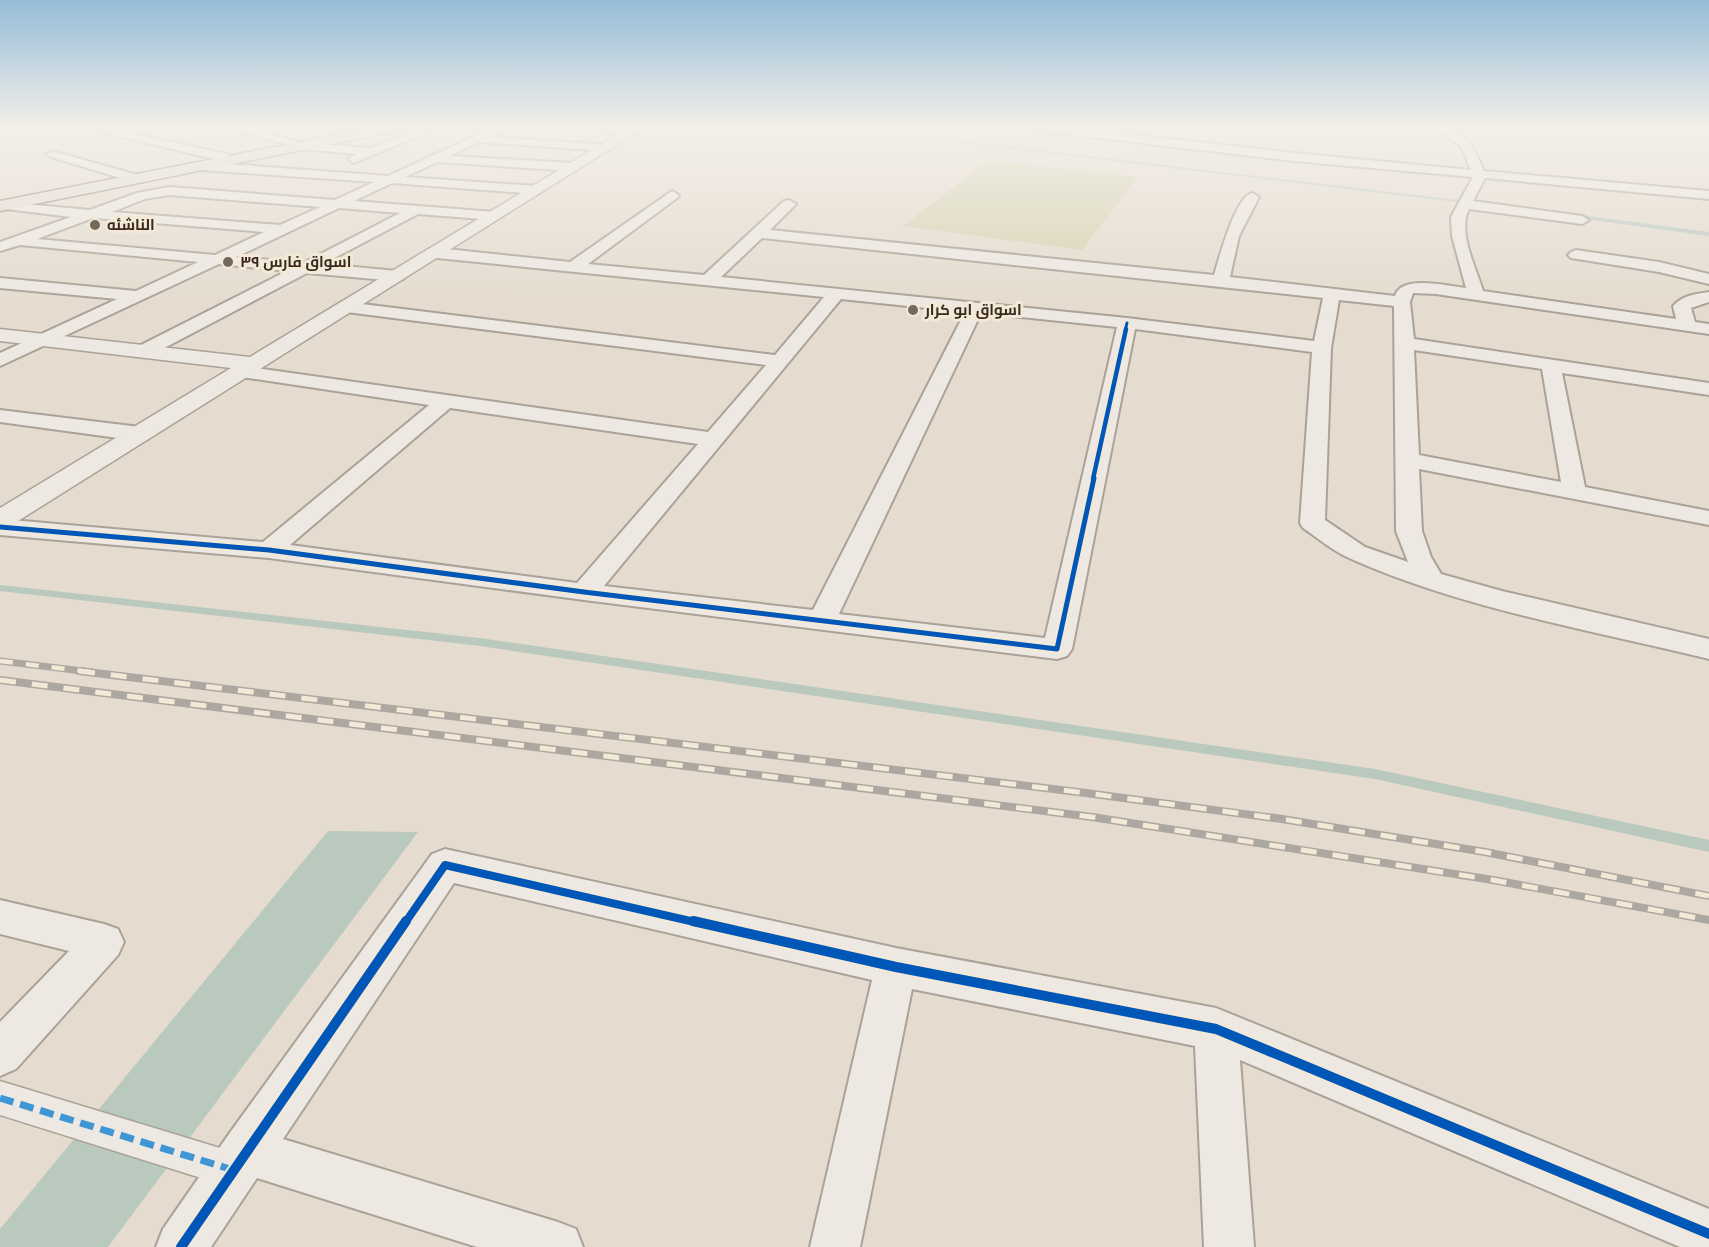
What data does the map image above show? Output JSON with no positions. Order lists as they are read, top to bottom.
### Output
{
  "places": ["الناشئه", "اسواق فارس ٣٩", "اسواق ابو كرار"]
}
